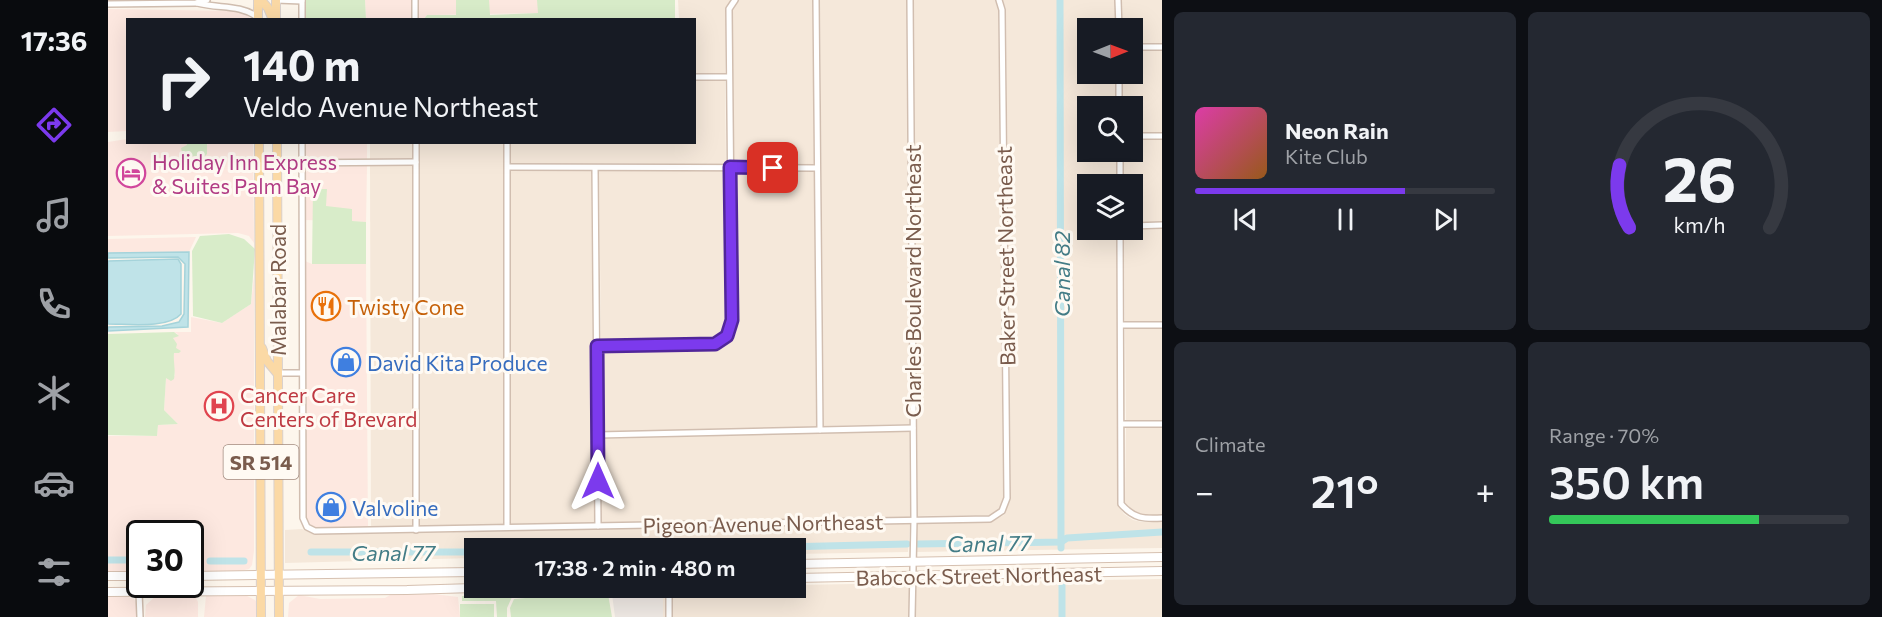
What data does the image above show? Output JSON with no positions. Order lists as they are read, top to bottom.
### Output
{
  "streets": {
    "main road": ["Malabar Road", "SR 514", "Babcock Street Northeast"],
    "street": ["Baker Street Northeast", "Charles Boulevard Northeast", "Pigeon Avenue Northeast"]
  },
  "crossings": [
    ["Baker Street Northeast", "Pigeon Avenue Northeast"],
    ["Charles Boulevard Northeast", "Pigeon Avenue Northeast"],
    ["Charles Boulevard Northeast", "Babcock Street Northeast"]
  ],
  "water": ["Canal 82", "Canal 77"],
  "places": {
    "hotel": ["Holiday Inn Express & Suites Palm Bay"],
    "restaurant": ["Twisty Cone"],
    "shop": ["David Kita Produce", "Valvoline"],
    "hospital": ["Cancer Care Centers of Brevard"]
  },
  "north": "right",
  "page": {
    "tabs": "17:36",
    "turn": ["140 m", "Veldo Avenue Northeast"],
    "song": ["Neon Rain", "Kite Club"],
    "tile": [
      "Climate",
      ["Range · 70%", "350 km"]
    ],
    "heat": ["−", "21°", "+"],
    "limit": "30",
    "trip": "17:38 · 2 min · 480 m",
    "gauge": ["26", "km/h"]
  }
}
